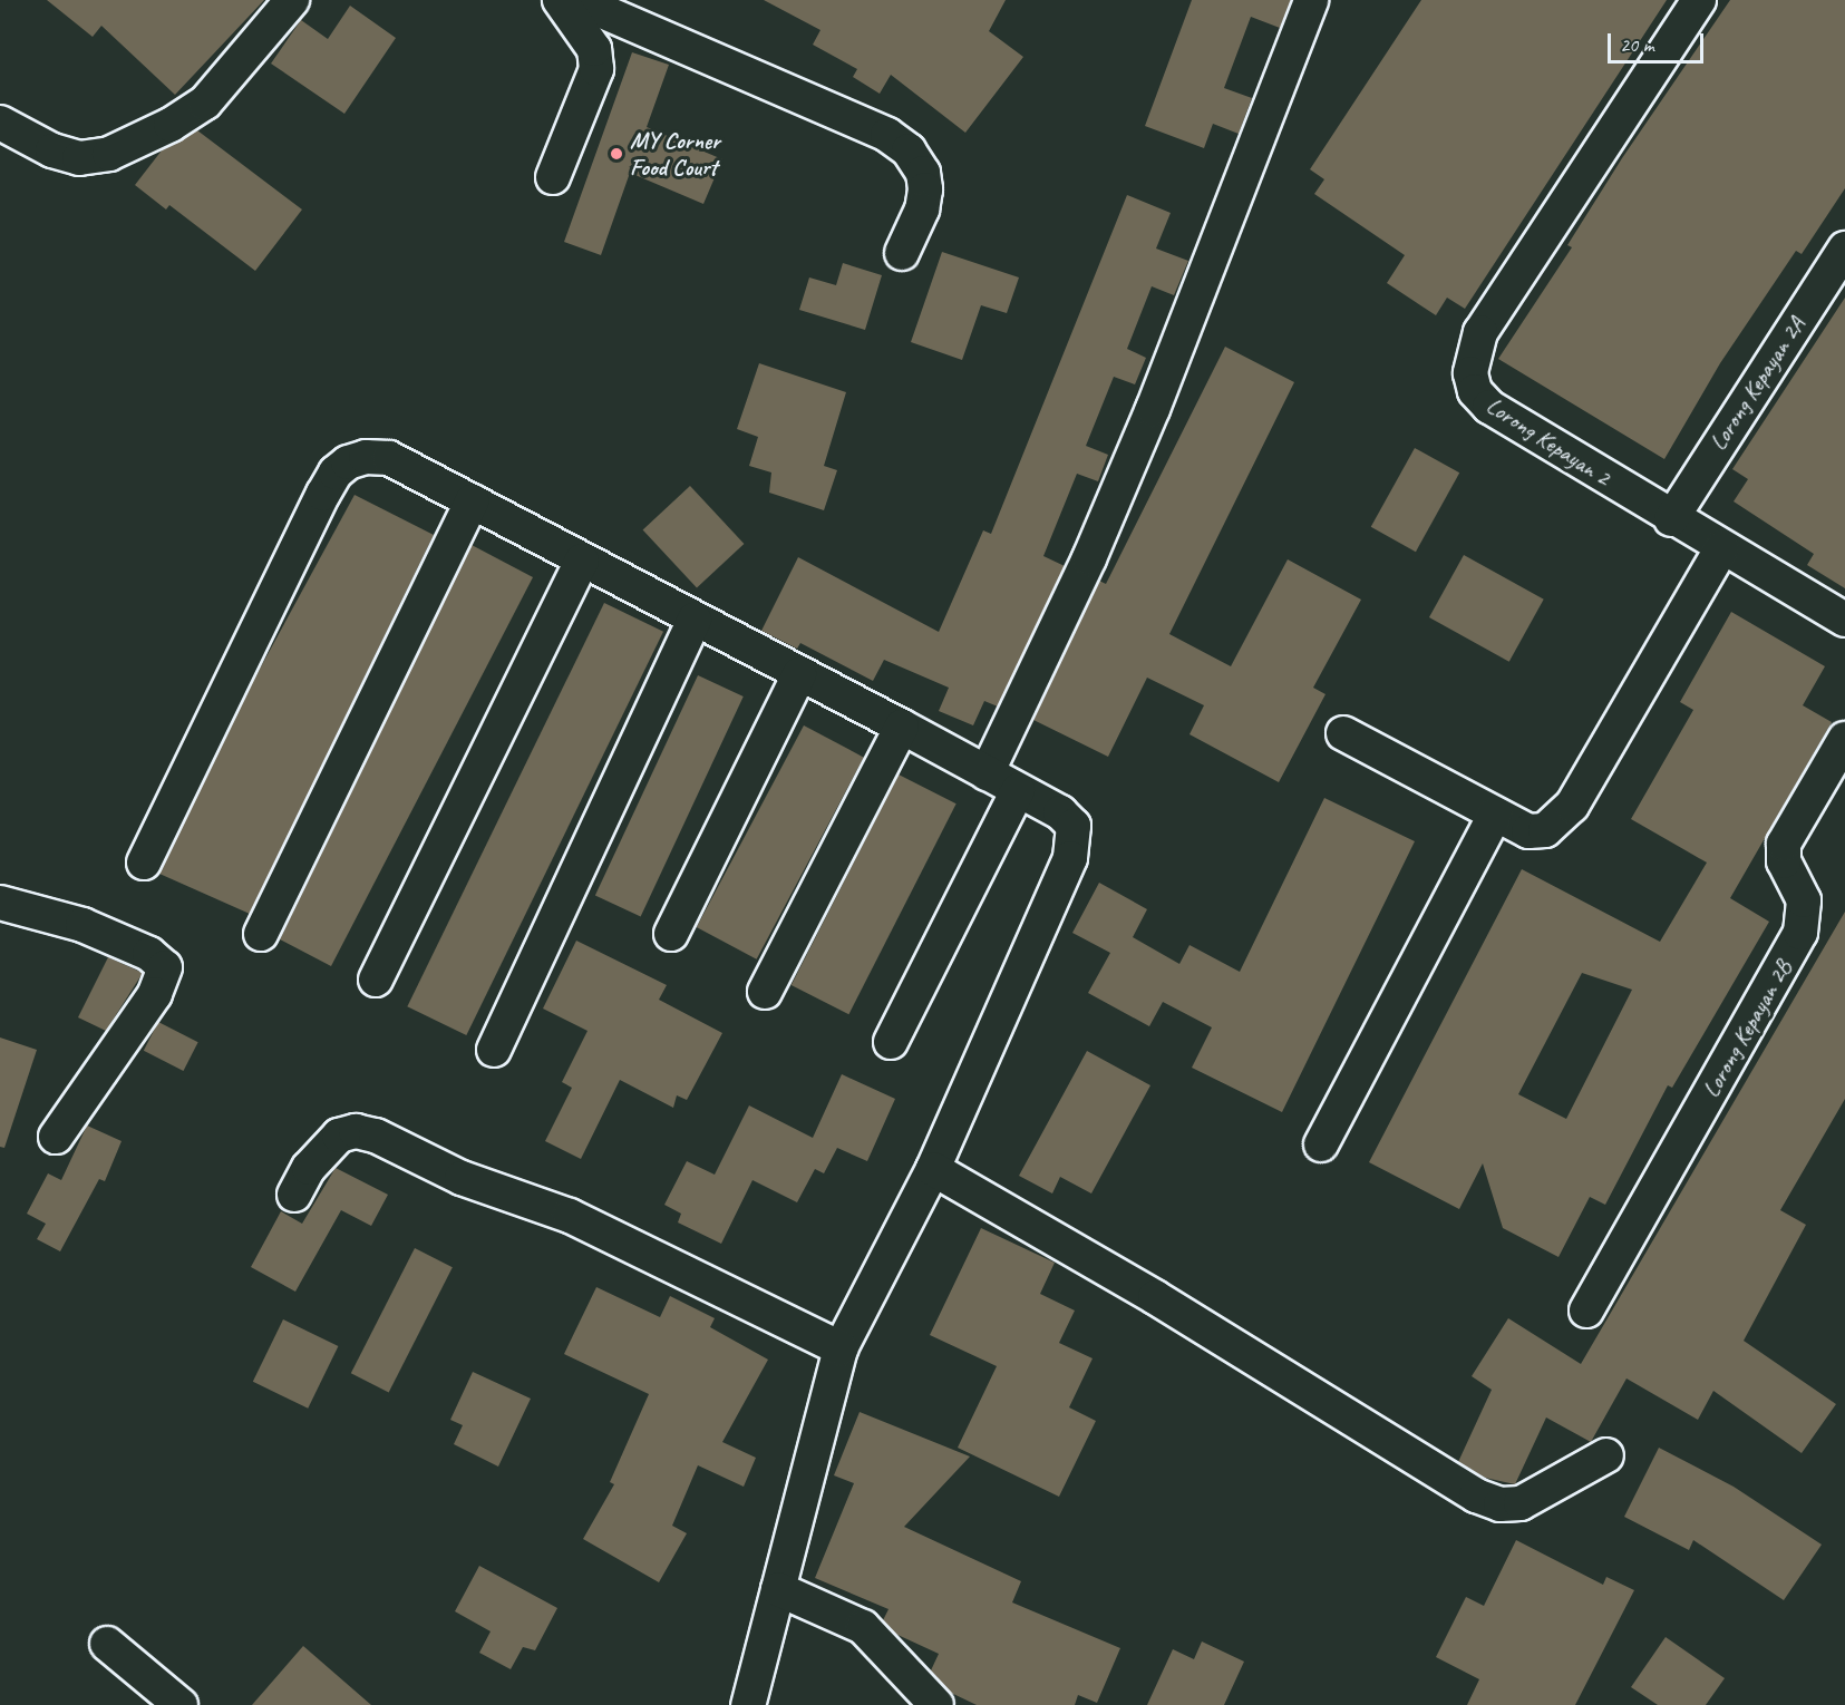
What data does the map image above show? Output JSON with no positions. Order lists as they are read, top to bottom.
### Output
{
  "streets": {
    "street": ["Lorong Kepayan 2A", "Lorong Kepayan 2", "Lorong Kepayan 2B"]
  },
  "crossings": [
    ["Lorong Kepayan 2A", "Lorong Kepayan 2"]
  ],
  "places": ["MY Corner Food Court"],
  "scale_bar": "20 m"
}
